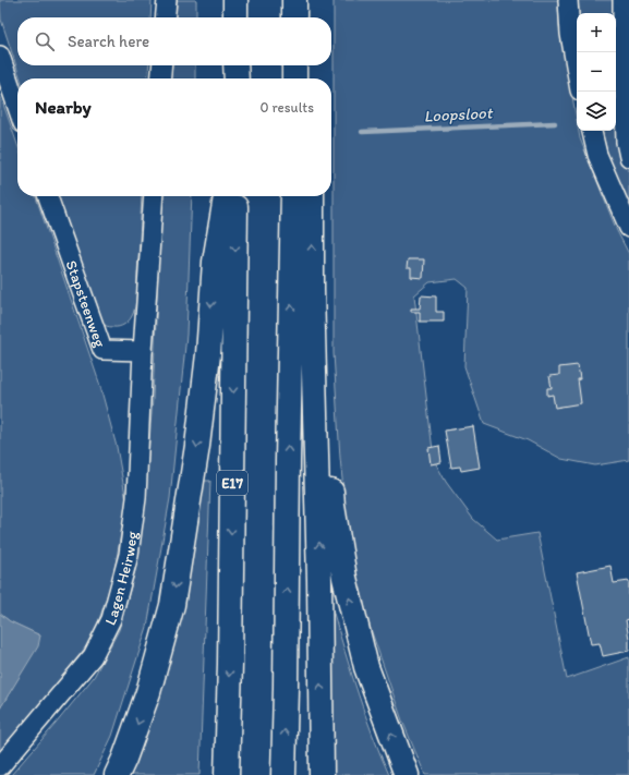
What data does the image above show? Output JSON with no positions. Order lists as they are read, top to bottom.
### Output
{
  "streets": {
    "highway": ["E17"],
    "street": ["Stapsteenweg", "Lagen Heirweg"]
  },
  "crossings": [
    ["Stapsteenweg", "Lagen Heirweg"]
  ],
  "water": ["Loopsloot"],
  "page": {
    "map_buttons": ["+", "−"],
    "search": "Search here",
    "heading": ["Nearby", "0 results"]
  }
}
